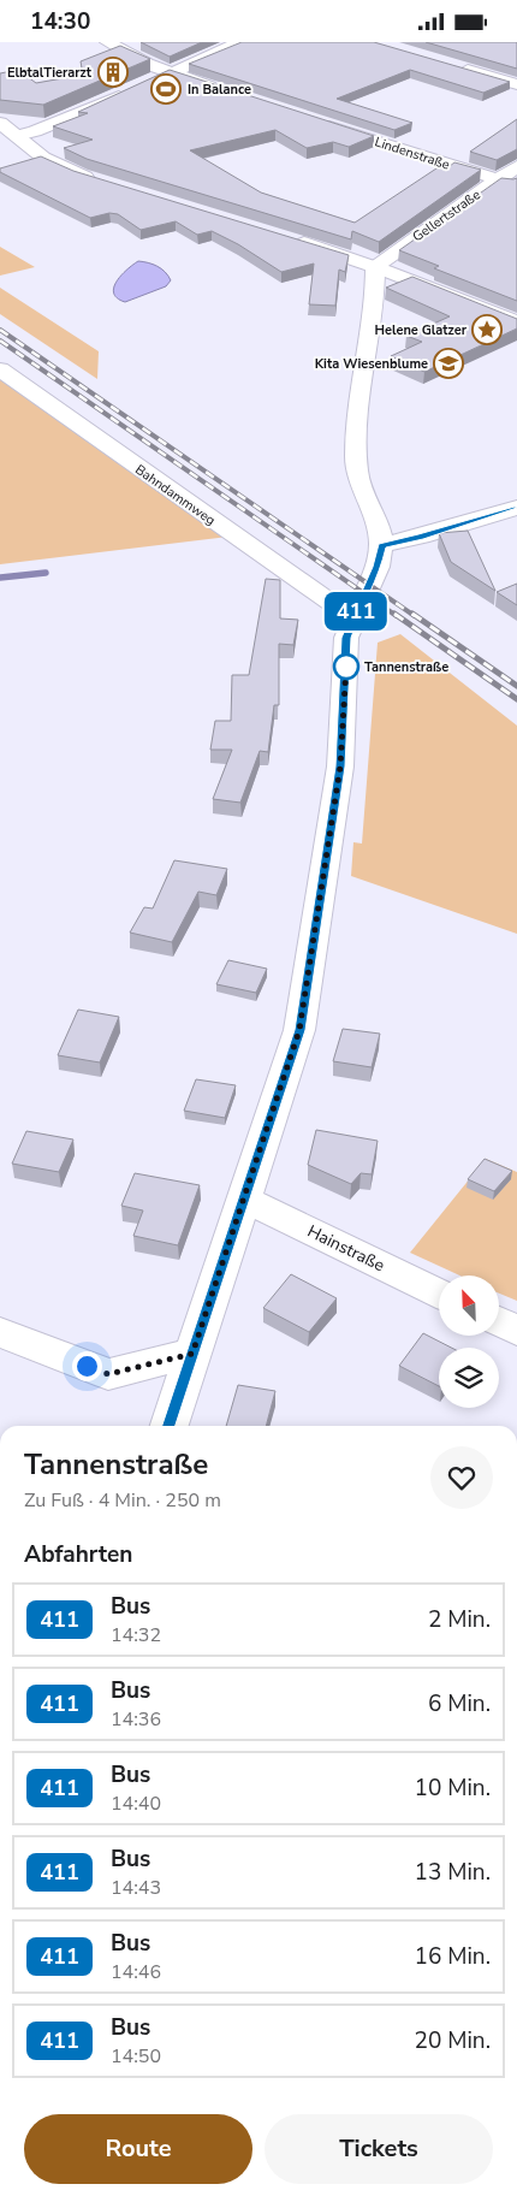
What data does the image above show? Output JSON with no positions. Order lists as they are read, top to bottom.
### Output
{
  "streets": {
    "street": [
      "Lindenstraße",
      "Gellertstraße",
      "Bahndammweg",
      "Hainstraße"
    ]
  },
  "crossings": [
    ["Lindenstraße", "Gellertstraße"]
  ],
  "places": {
    "building": ["ElbtalTierarzt"],
    "sports": ["In Balance"],
    "place": ["Helene Glatzer"],
    "school or university": ["Kita Wiesenblume"],
    "other": ["Tannenstraße"]
  },
  "lines": ["bus line 411"],
  "north": "top left",
  "page": {
    "status": "14:30",
    "on_map": "411",
    "heading": [
      ["Tannenstraße", "Zu Fuß · 4 Min. · 250 m"],
      "Abfahrten"
    ],
    "list": [
      {
        "mark": "411",
        "name": "Bus",
        "note": "14:32",
        "value": "2 Min."
      },
      {
        "mark": "411",
        "name": "Bus",
        "note": "14:36",
        "value": "6 Min."
      },
      {
        "mark": "411",
        "name": "Bus",
        "note": "14:40",
        "value": "10 Min."
      },
      {
        "mark": "411",
        "name": "Bus",
        "note": "14:43",
        "value": "13 Min."
      },
      {
        "mark": "411",
        "name": "Bus",
        "note": "14:46",
        "value": "16 Min."
      },
      {
        "mark": "411",
        "name": "Bus",
        "note": "14:50",
        "value": "20 Min."
      }
    ],
    "buttons": ["Route", "Tickets"]
  }
}
